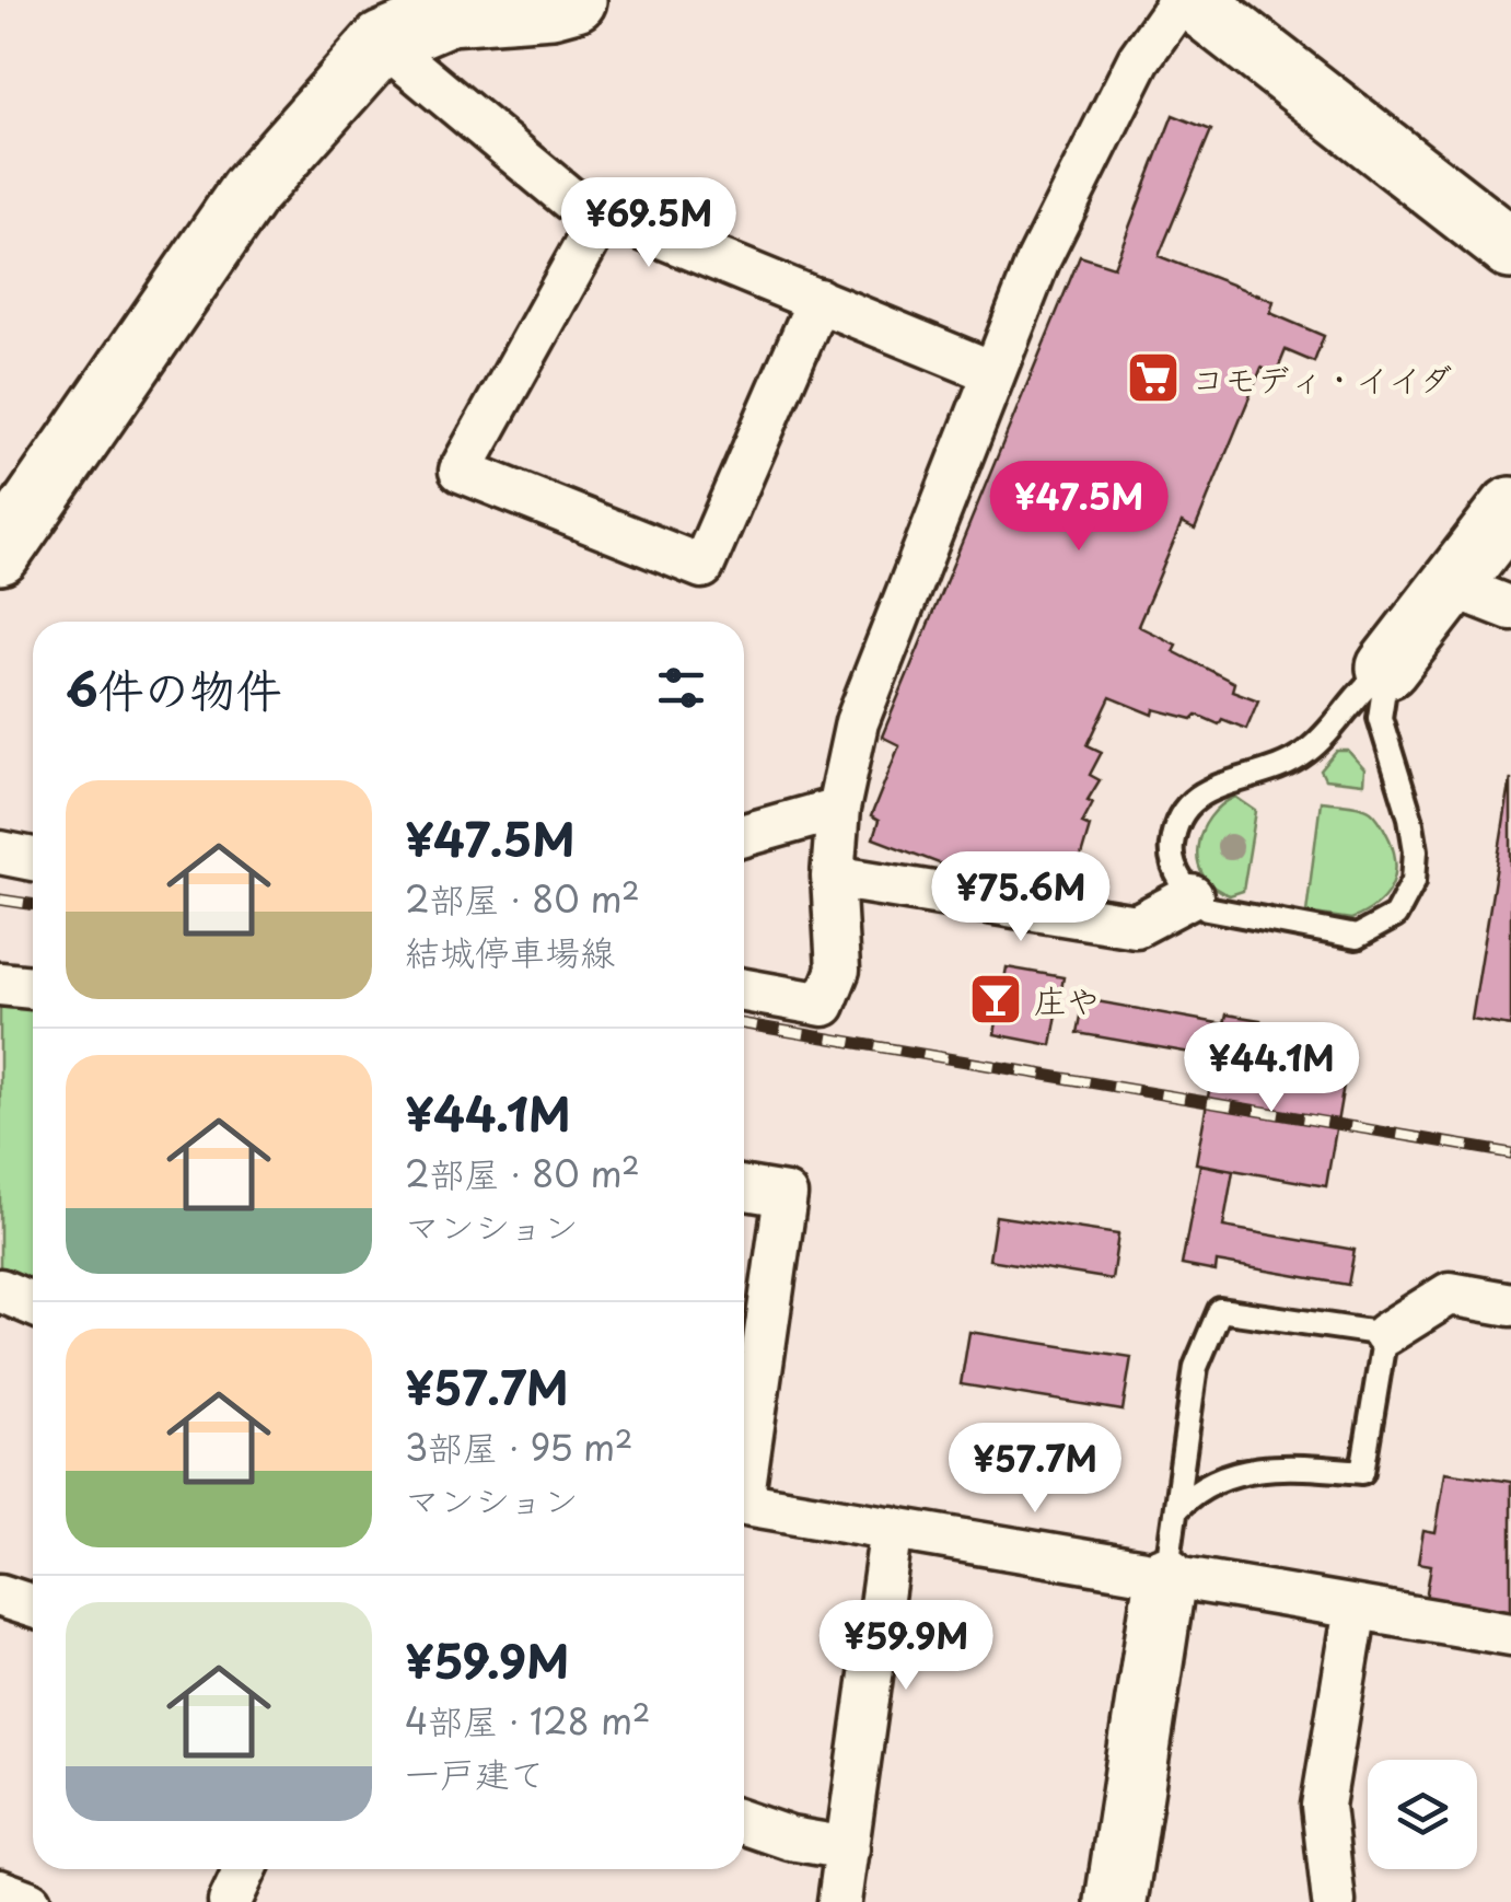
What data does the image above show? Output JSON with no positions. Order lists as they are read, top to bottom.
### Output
{
  "places": {
    "supermarket": ["コモディ・イイダ"],
    "bar": ["庄や"]
  },
  "page": {
    "price": [
      "¥69.5M",
      "¥47.5M",
      "¥75.6M",
      "¥44.1M",
      "¥57.7M",
      "¥59.9M"
    ],
    "heading": "6件の物件",
    "list": [
      {
        "name": "¥47.5M",
        "note": "2部屋 · 80 m² · 結城停車場線"
      },
      {
        "name": "¥44.1M",
        "note": "2部屋 · 80 m² · マンション"
      },
      {
        "name": "¥57.7M",
        "note": "3部屋 · 95 m² · マンション"
      },
      {
        "name": "¥59.9M",
        "note": "4部屋 · 128 m² · 一戸建て"
      }
    ]
  }
}
